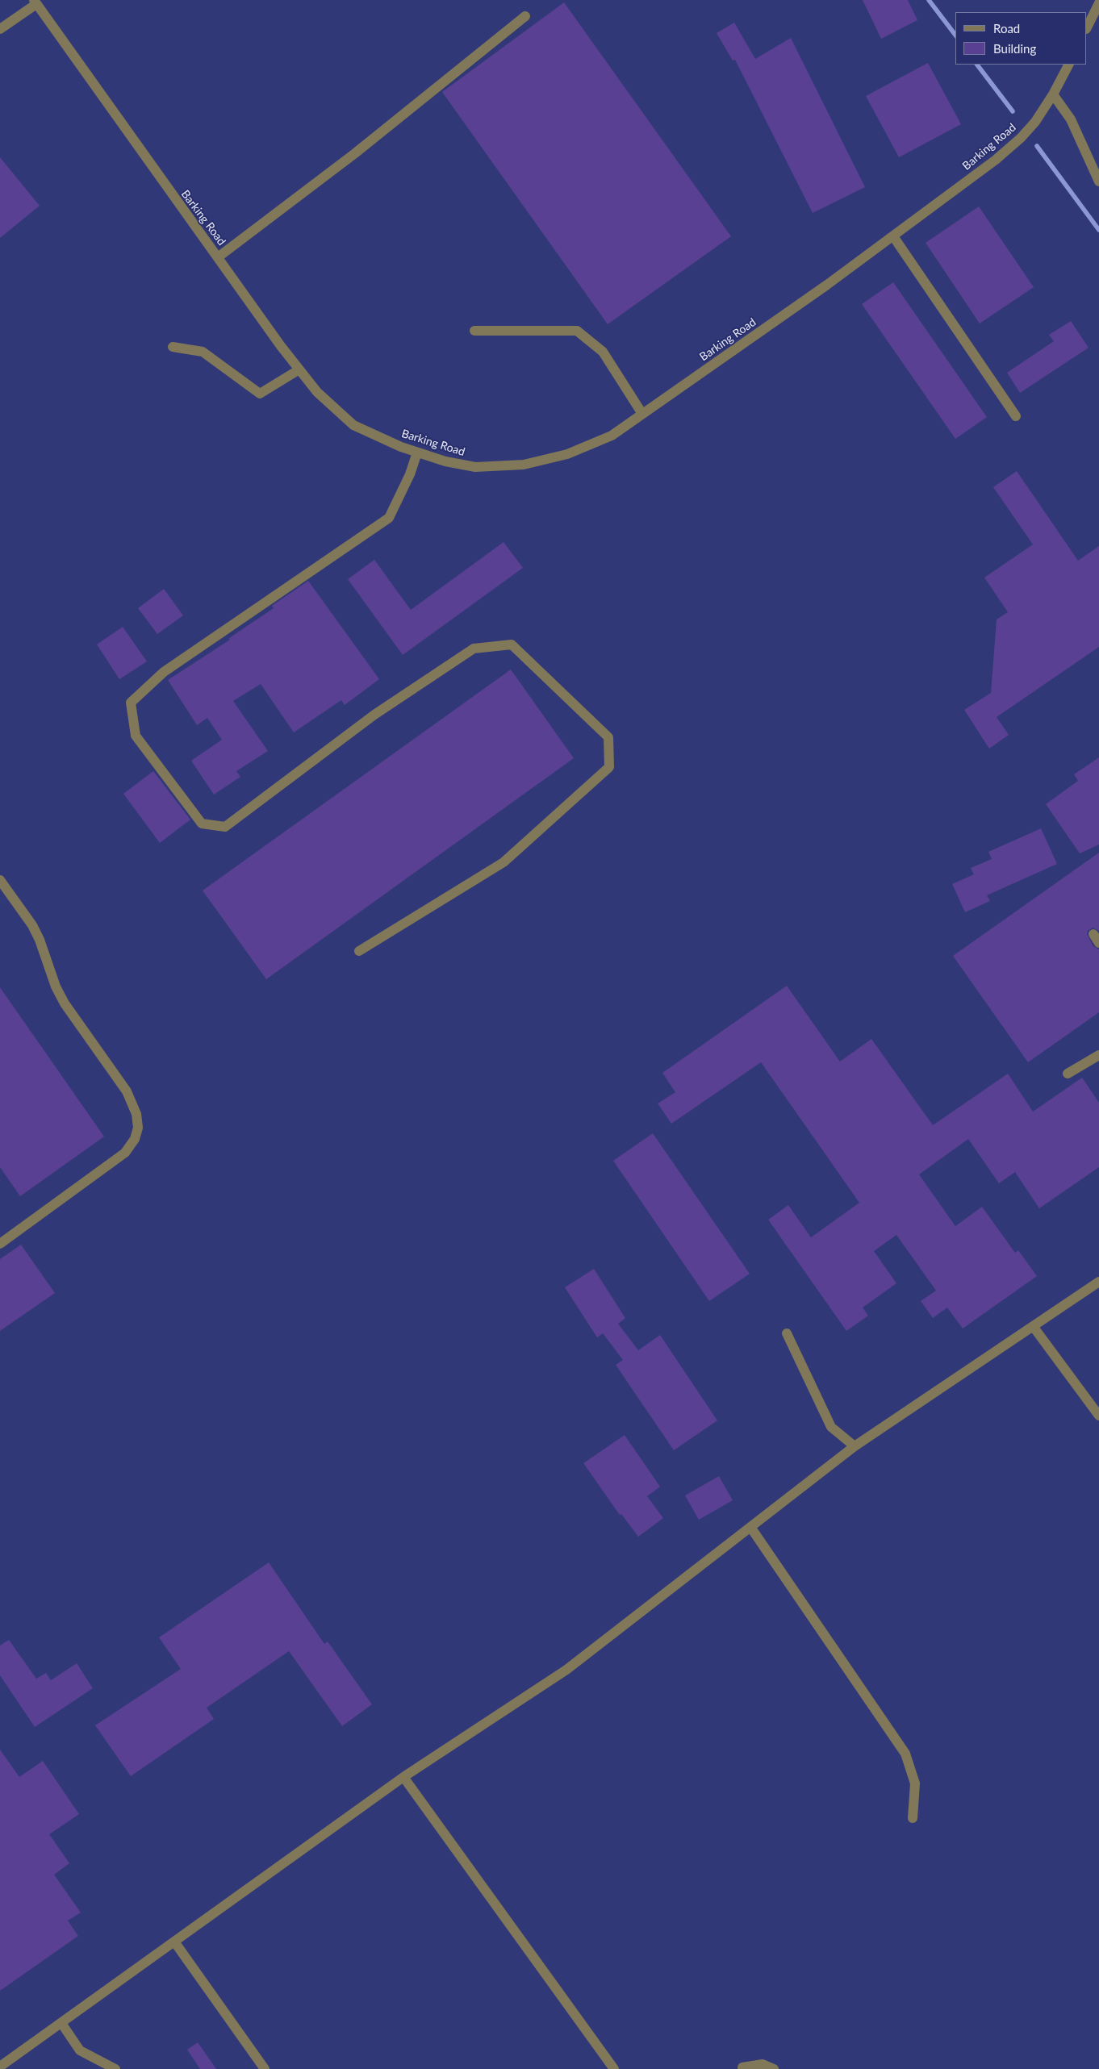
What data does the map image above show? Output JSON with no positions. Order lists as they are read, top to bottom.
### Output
{
  "streets": {
    "street": ["Barking Road"]
  },
  "legend": ["Road", "Building"]
}
